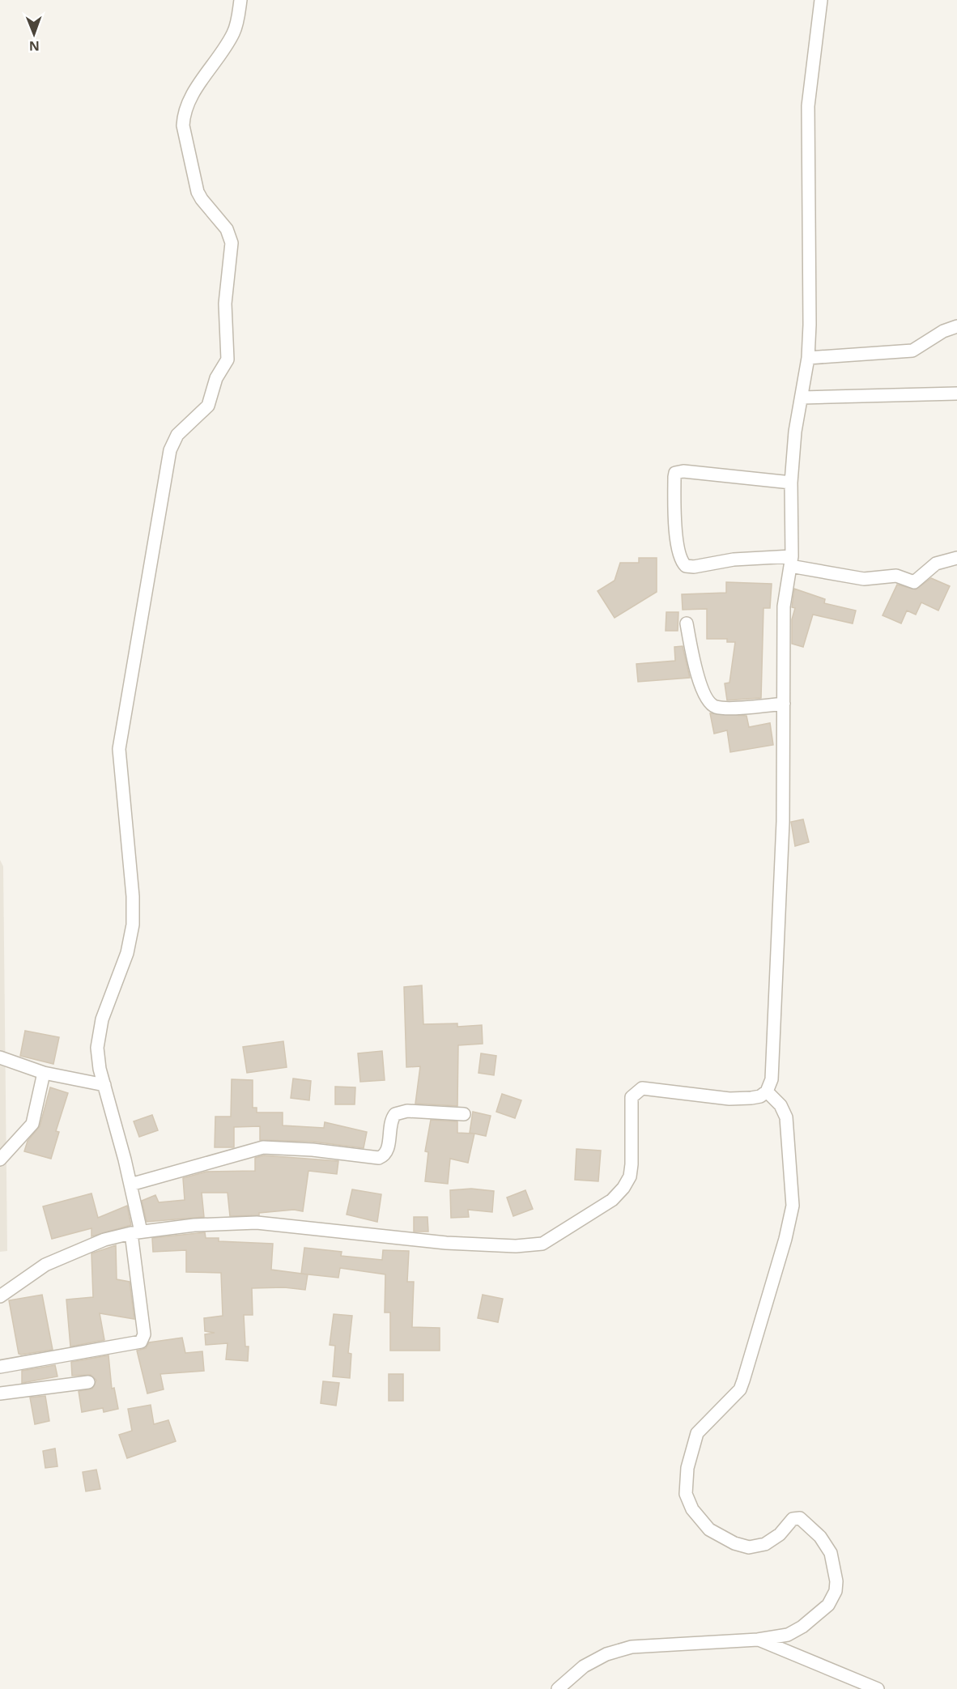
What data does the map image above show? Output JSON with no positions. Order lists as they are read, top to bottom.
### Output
{
  "north": "bottom"
}
